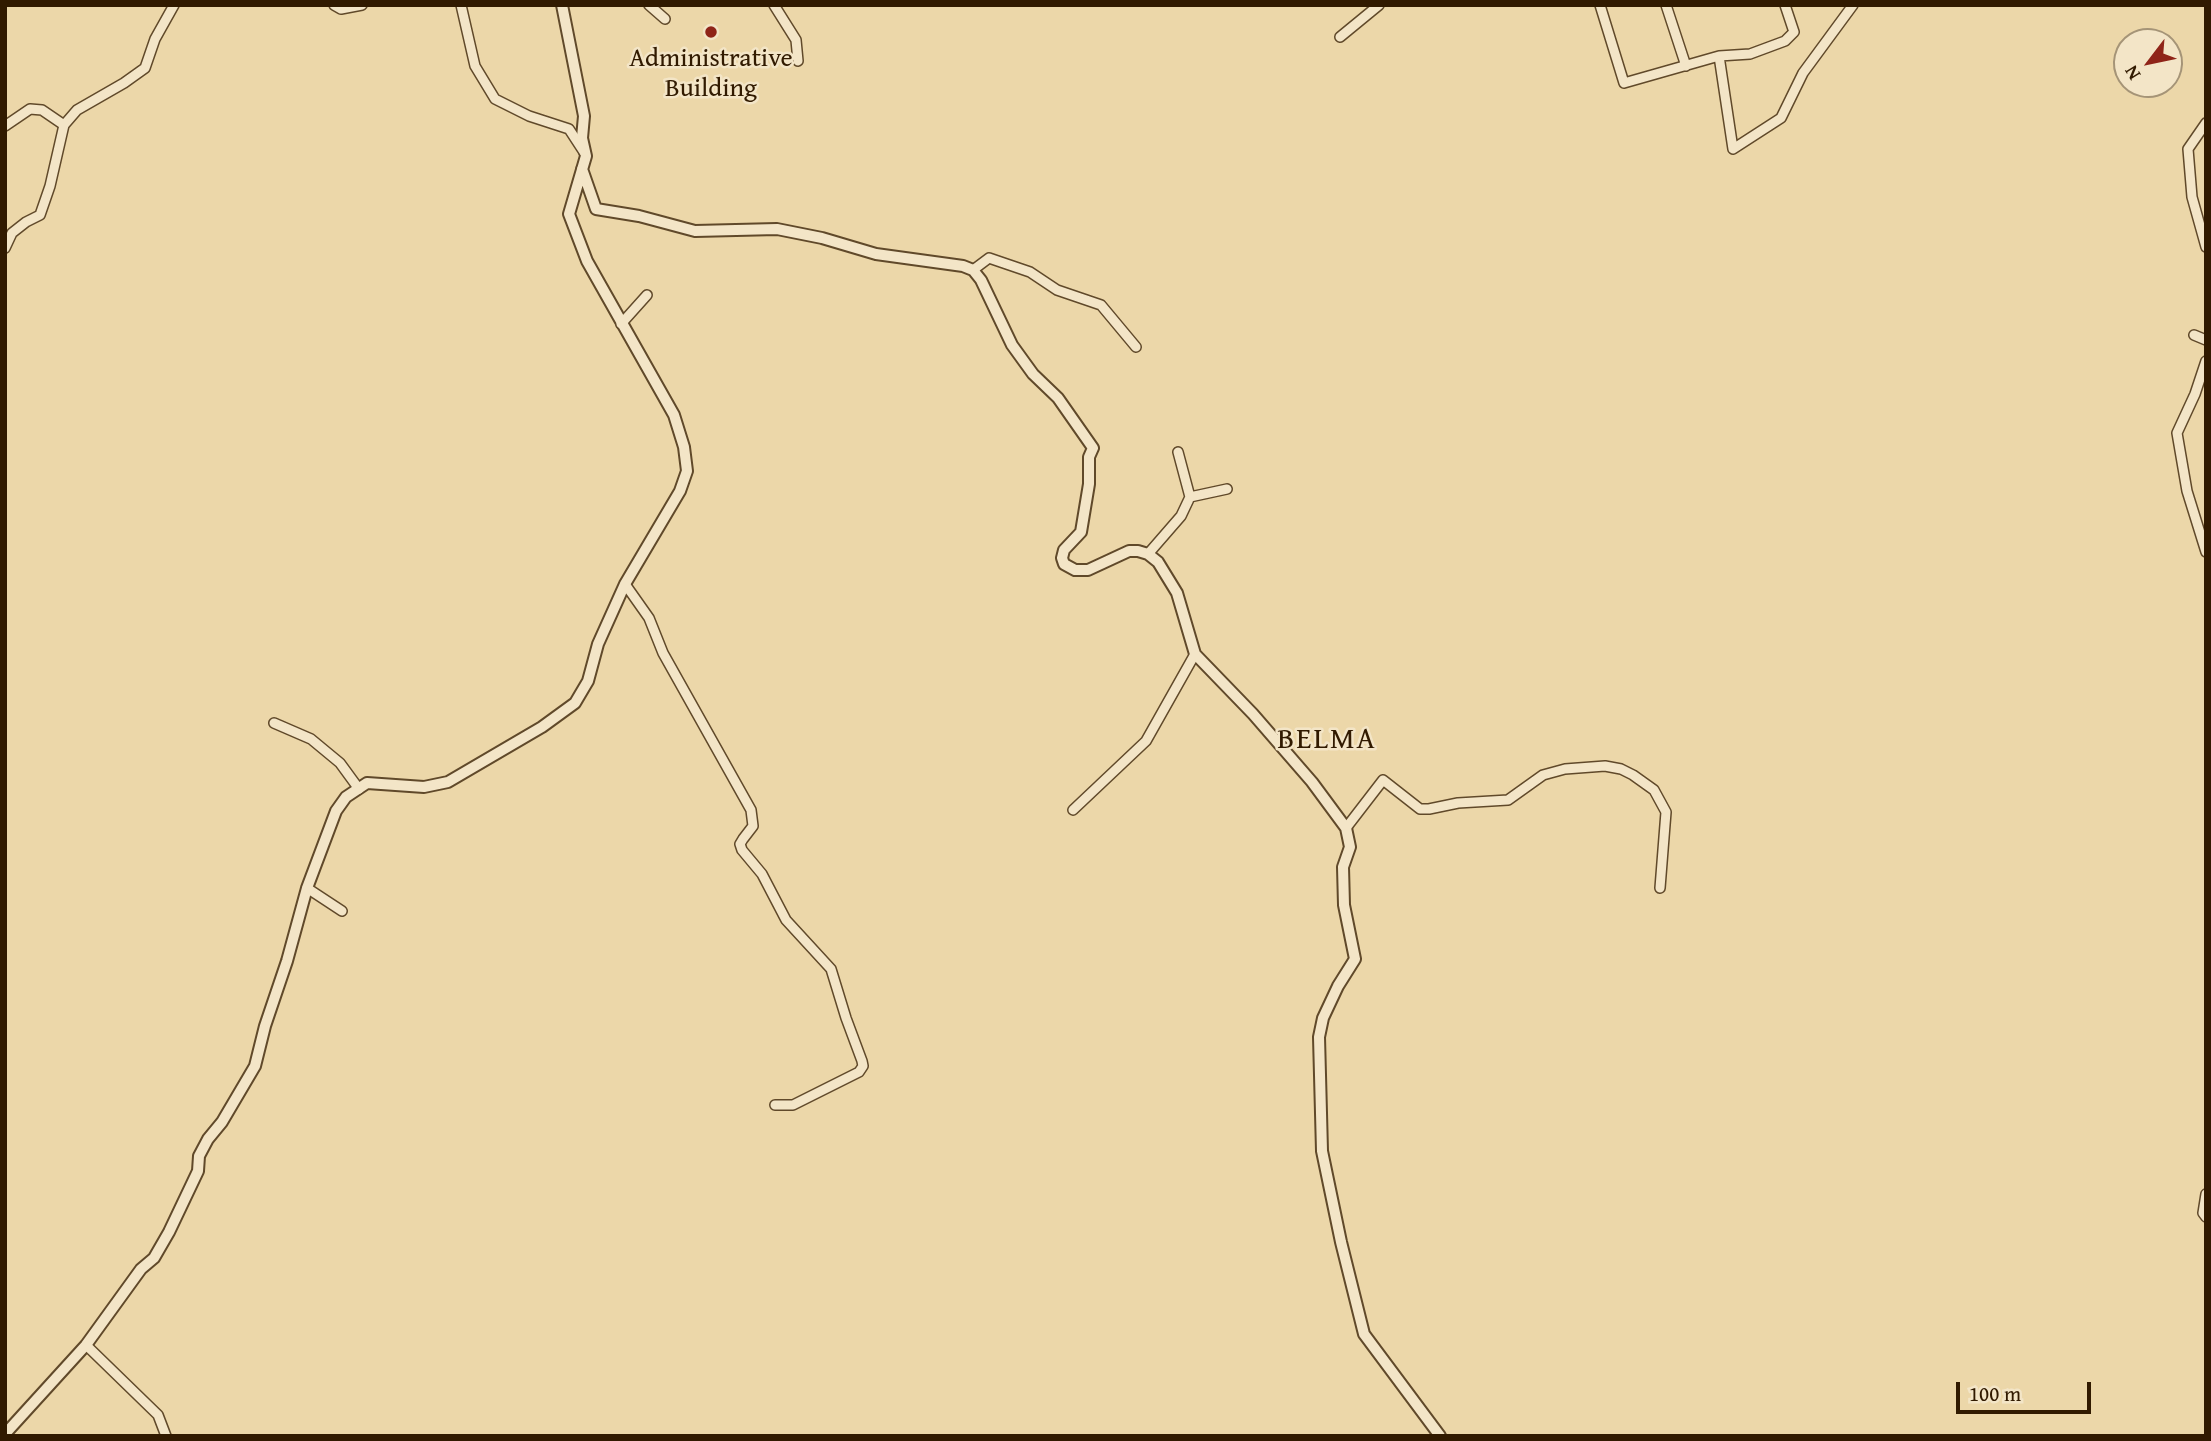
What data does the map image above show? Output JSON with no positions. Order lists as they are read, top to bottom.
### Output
{
  "districts": ["BELMA"],
  "places": ["Administrative Building"],
  "scale_bar": "100 m",
  "north": "bottom left"
}
